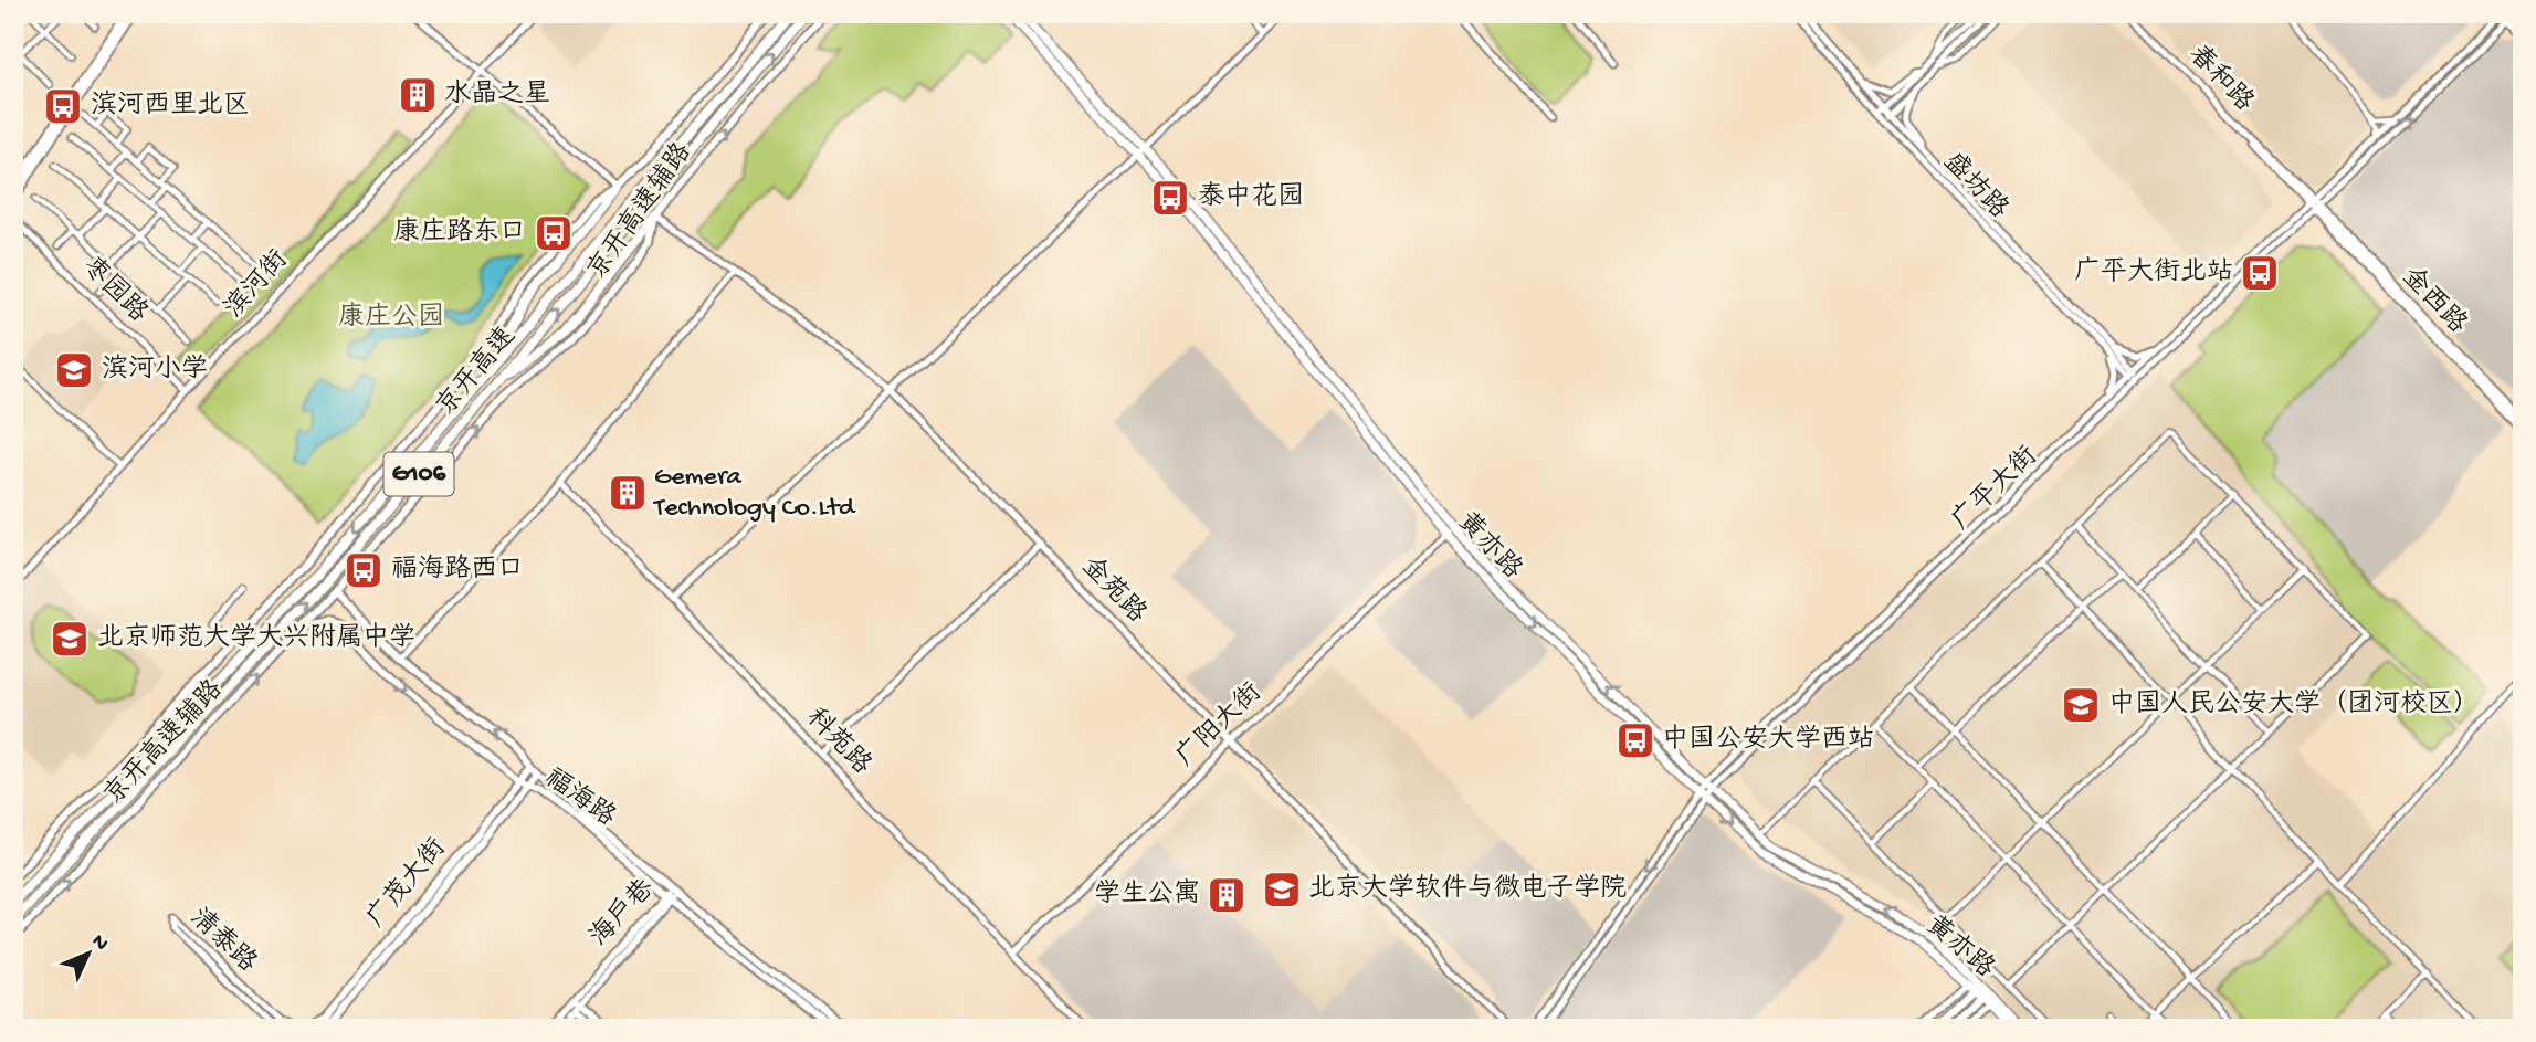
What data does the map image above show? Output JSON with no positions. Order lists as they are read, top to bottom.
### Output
{
  "streets": {
    "highway": ["京开高速", "G106"],
    "main road": [
      "京开高速辅路",
      "金西路",
      "黄亦路",
      "福海路",
      "广茂大街"
    ],
    "street": [
      "春和路",
      "盛坊路",
      "滨河街",
      "枣园路",
      "广平大街",
      "金苑路",
      "广阳大街",
      "科苑路",
      "海户巷",
      "清泰路"
    ]
  },
  "crossings": [
    ["春和路", "金西路"],
    ["春和路", "广平大街"],
    ["盛坊路", "广平大街"],
    ["京开高速辅路", "金苑路"],
    ["京开高速辅路", "福海路"],
    ["滨河街", "枣园路"],
    ["金西路", "广平大街"],
    ["广平大街", "黄亦路"],
    ["黄亦路", "广阳大街"],
    ["金苑路", "广阳大街"],
    ["广阳大街", "科苑路"],
    ["福海路", "广茂大街"],
    ["福海路", "海户巷"]
  ],
  "parks": ["康庄公园"],
  "places": {
    "building": ["水晶之星", "Gemera Technology Co.Ltd", "学生公寓"],
    "bus stop": [
      "滨河西里北区",
      "泰中花园",
      "康庄路东口",
      "广平大街北站",
      "福海路西口",
      "中国公安大学西站"
    ],
    "school or university": [
      "滨河小学",
      "北京师范大学大兴附属中学",
      "中国人民公安大学（团河校区）",
      "北京大学软件与微电子学院"
    ]
  },
  "north": "top right"
}
